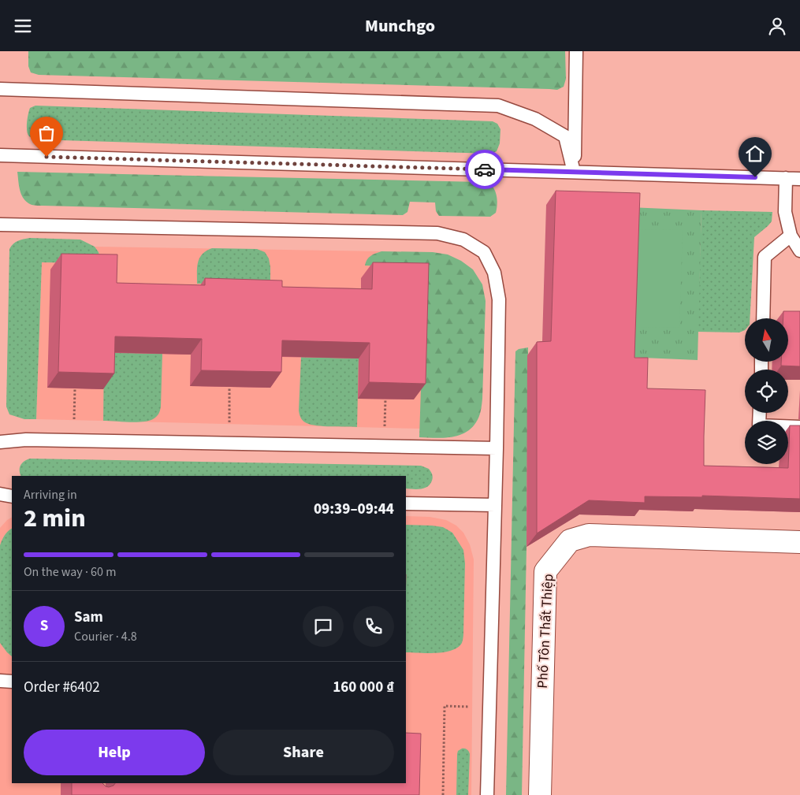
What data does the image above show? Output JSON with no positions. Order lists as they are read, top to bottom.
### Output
{
  "streets": {
    "street": ["Phố Tôn Thất Thiệp"]
  },
  "north": "top",
  "page": {
    "header": "Munchgo",
    "heading": ["2 min", "Arriving in", "09:39–09:44"],
    "panel": [
      "Sam",
      "Courier · 4.8",
      "Order #6402",
      "160 000 ₫"
    ],
    "bar": "On the way · 60 m",
    "round": "S",
    "buttons": ["Help", "Share"]
  }
}
